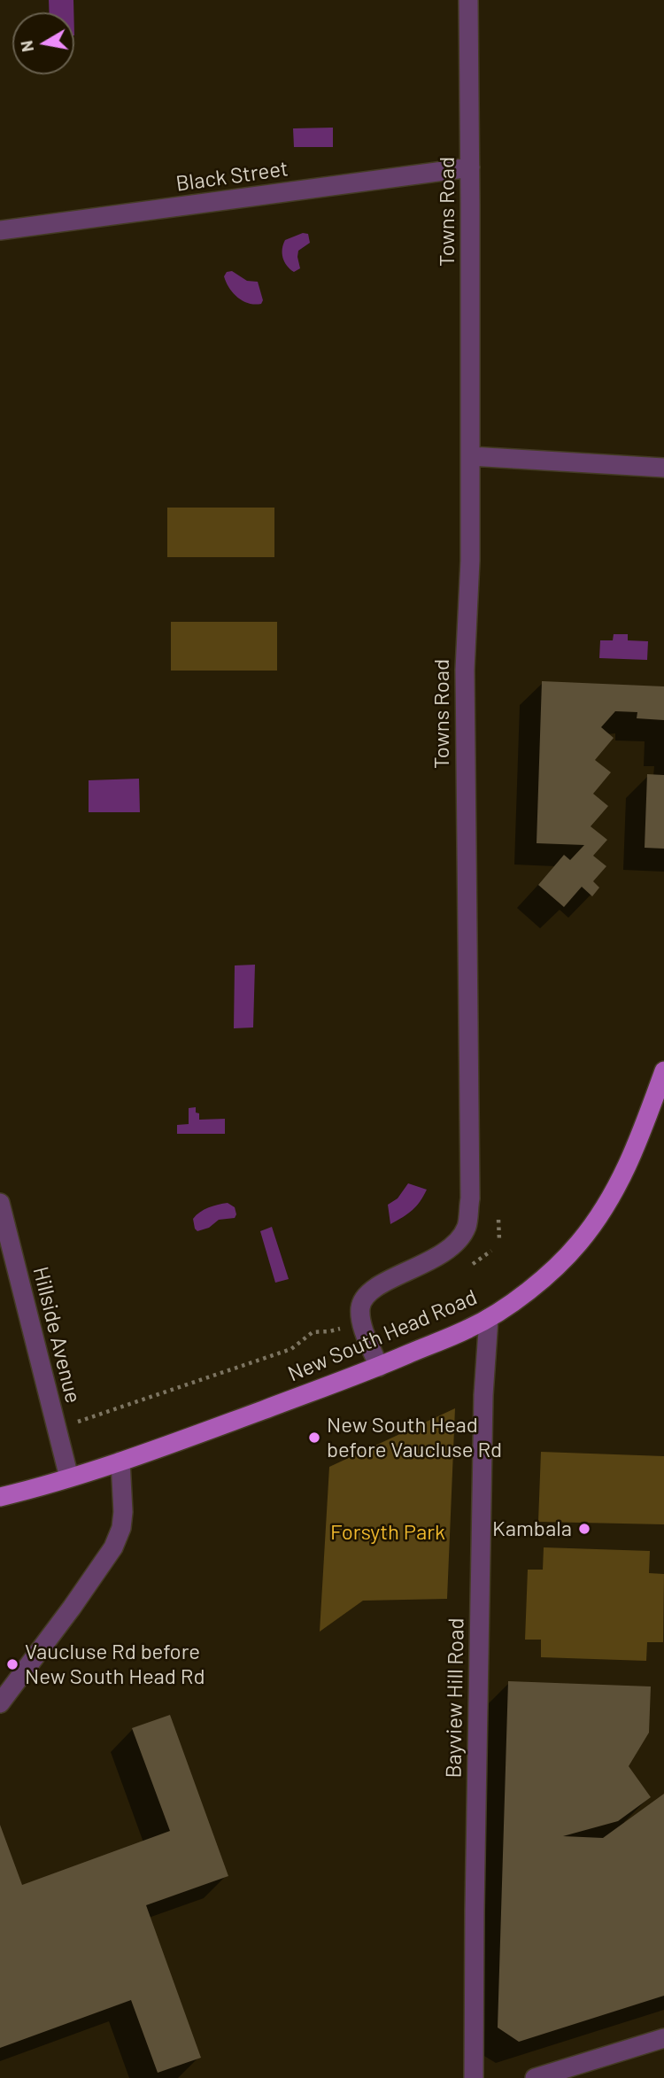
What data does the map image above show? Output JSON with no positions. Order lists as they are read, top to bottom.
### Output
{
  "streets": {
    "main road": ["New South Head Road"],
    "street": [
      "Black Street",
      "Towns Road",
      "Hillside Avenue",
      "Bayview Hill Road"
    ]
  },
  "crossings": [
    ["Black Street", "Towns Road"],
    ["Hillside Avenue", "New South Head Road"],
    ["New South Head Road", "Bayview Hill Road"]
  ],
  "parks": ["Forsyth Park"],
  "places": ["New South Head before Vaucluse Rd", "Kambala", "Vaucluse Rd before New South Head Rd"],
  "north": "left"
}
